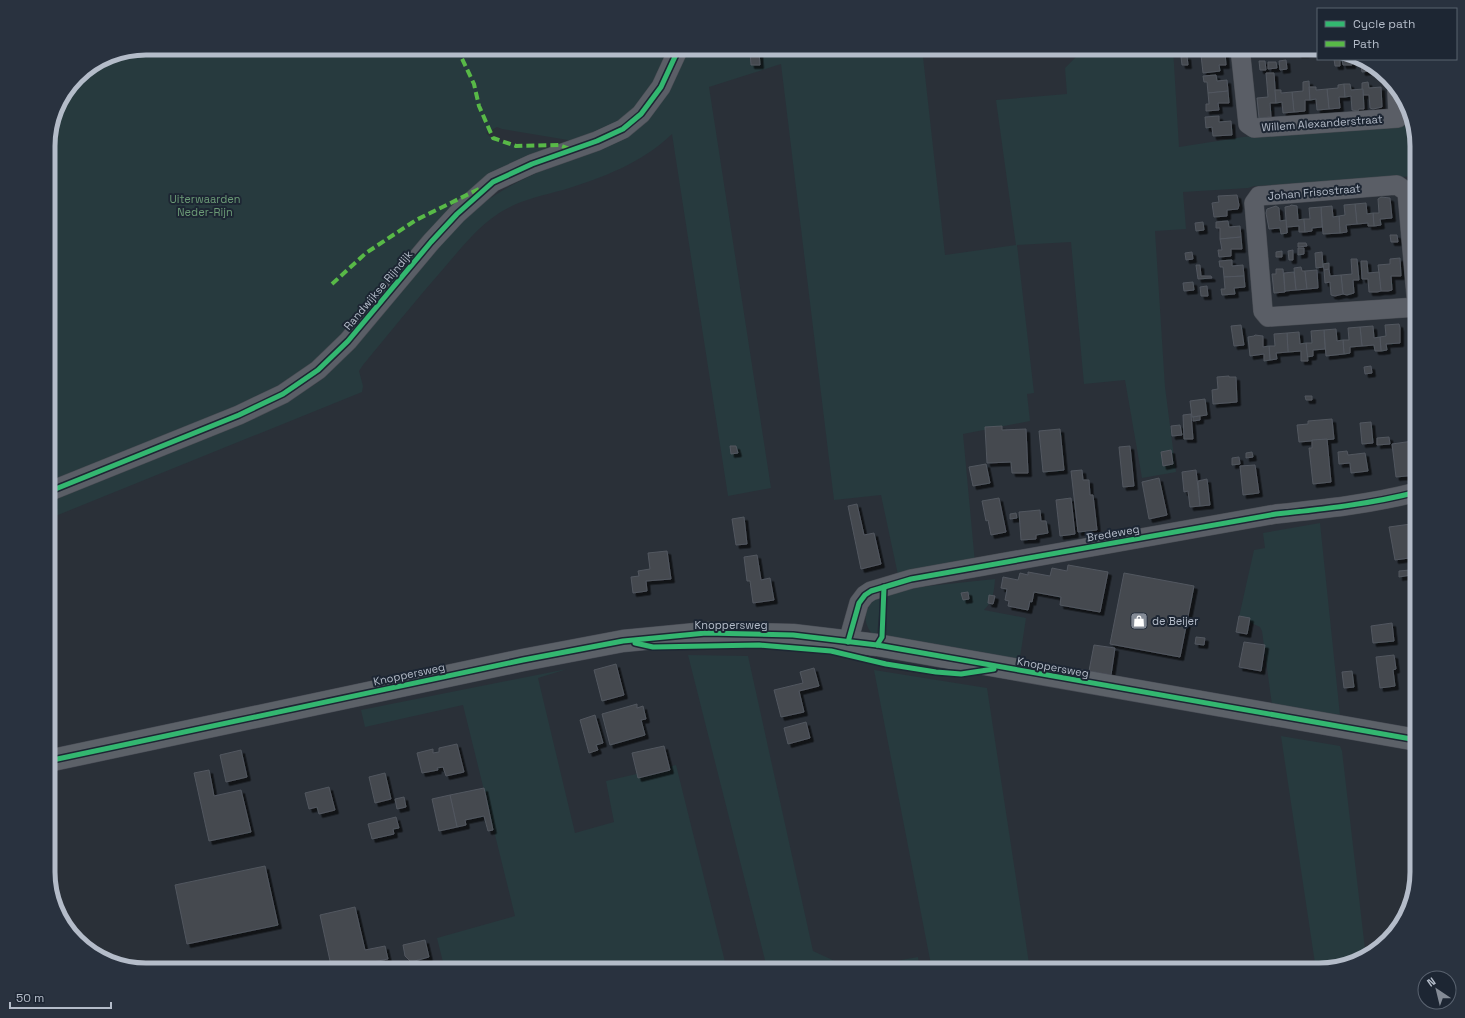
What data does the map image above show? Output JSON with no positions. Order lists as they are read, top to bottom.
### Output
{
  "streets": {
    "main road": ["Knoppersweg"],
    "street": [
      "Willem Alexanderstraat",
      "Johan Frisostraat",
      "Randwijkse Rijndijk",
      "Bredeweg"
    ]
  },
  "crossings": [
    ["Bredeweg", "Knoppersweg"]
  ],
  "parks": ["Uiterwaarden Neder-Rijn"],
  "places": {
    "shop": ["de Beijer"]
  },
  "legend": ["Cycle path", "Path"],
  "scale_bar": "50 m",
  "north": "top left"
}
